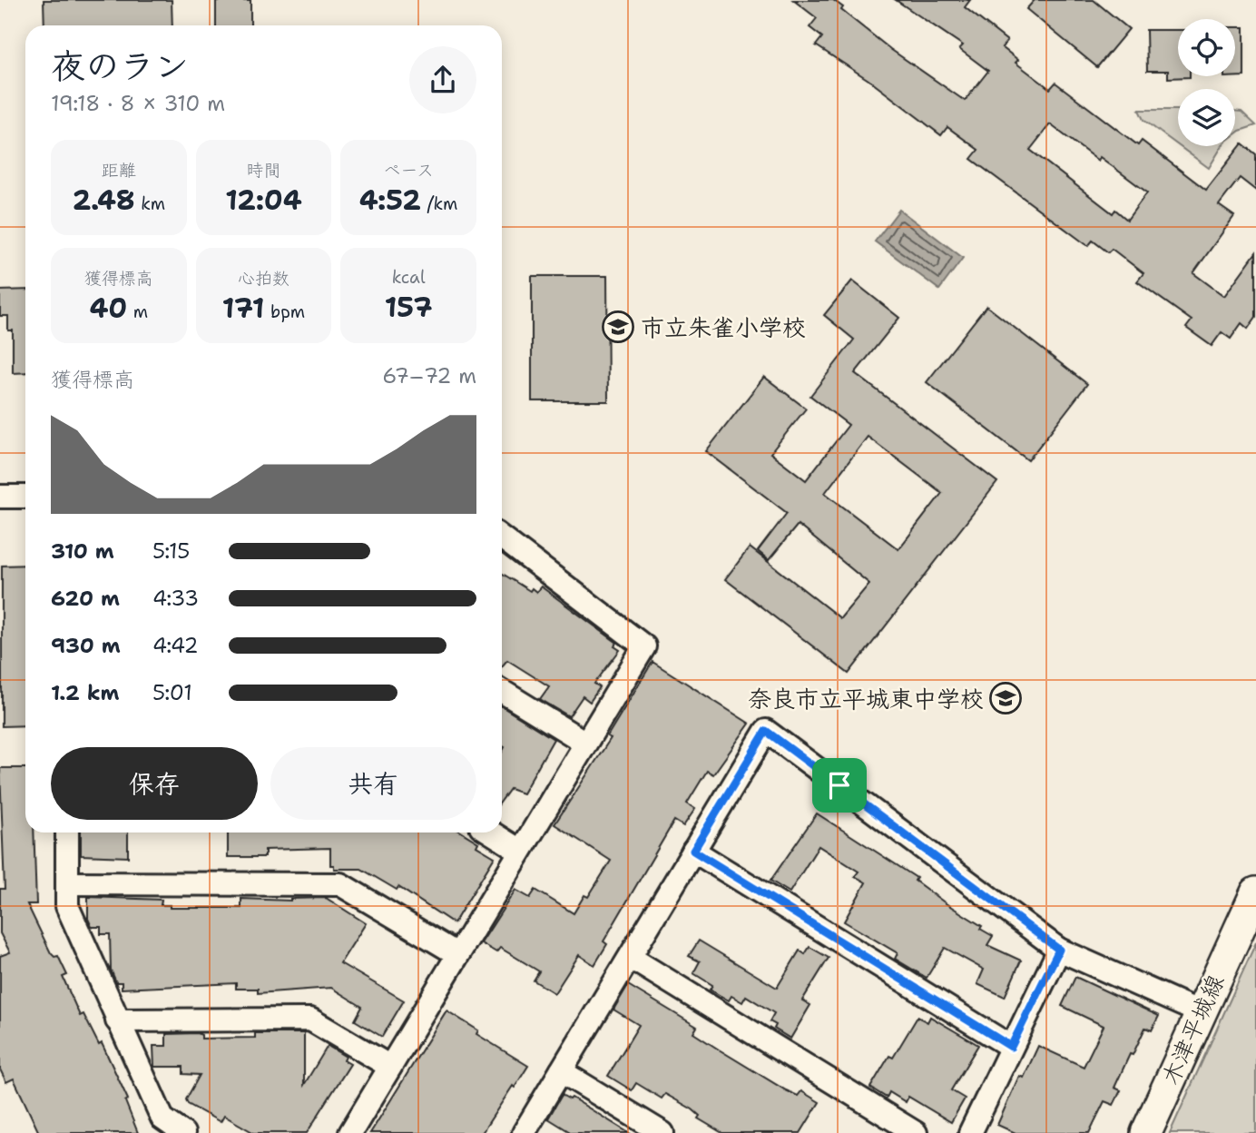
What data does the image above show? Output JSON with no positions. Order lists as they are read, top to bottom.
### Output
{
  "streets": {
    "main road": ["木津平城線"]
  },
  "places": {
    "school or university": ["市立朱雀小学校", "奈良市立平城東中学校"]
  },
  "page": {
    "heading": ["夜のラン", "19:18 · 8 × 310 m"],
    "stats": [
      ["距離", "2.48 km"],
      ["時間", "12:04"],
      ["ペース", "4:52 /km"],
      ["獲得標高", "40 m"],
      ["心拍数", "171 bpm"],
      ["kcal", "157"]
    ],
    "chart": ["獲得標高", "67–72 m"],
    "list": [
      {
        "name": "310 m",
        "note": "5:15"
      },
      {
        "name": "620 m",
        "note": "4:33"
      },
      {
        "name": "930 m",
        "note": "4:42"
      },
      {
        "name": "1.2 km",
        "note": "5:01"
      }
    ],
    "buttons": ["保存", "共有"]
  }
}
